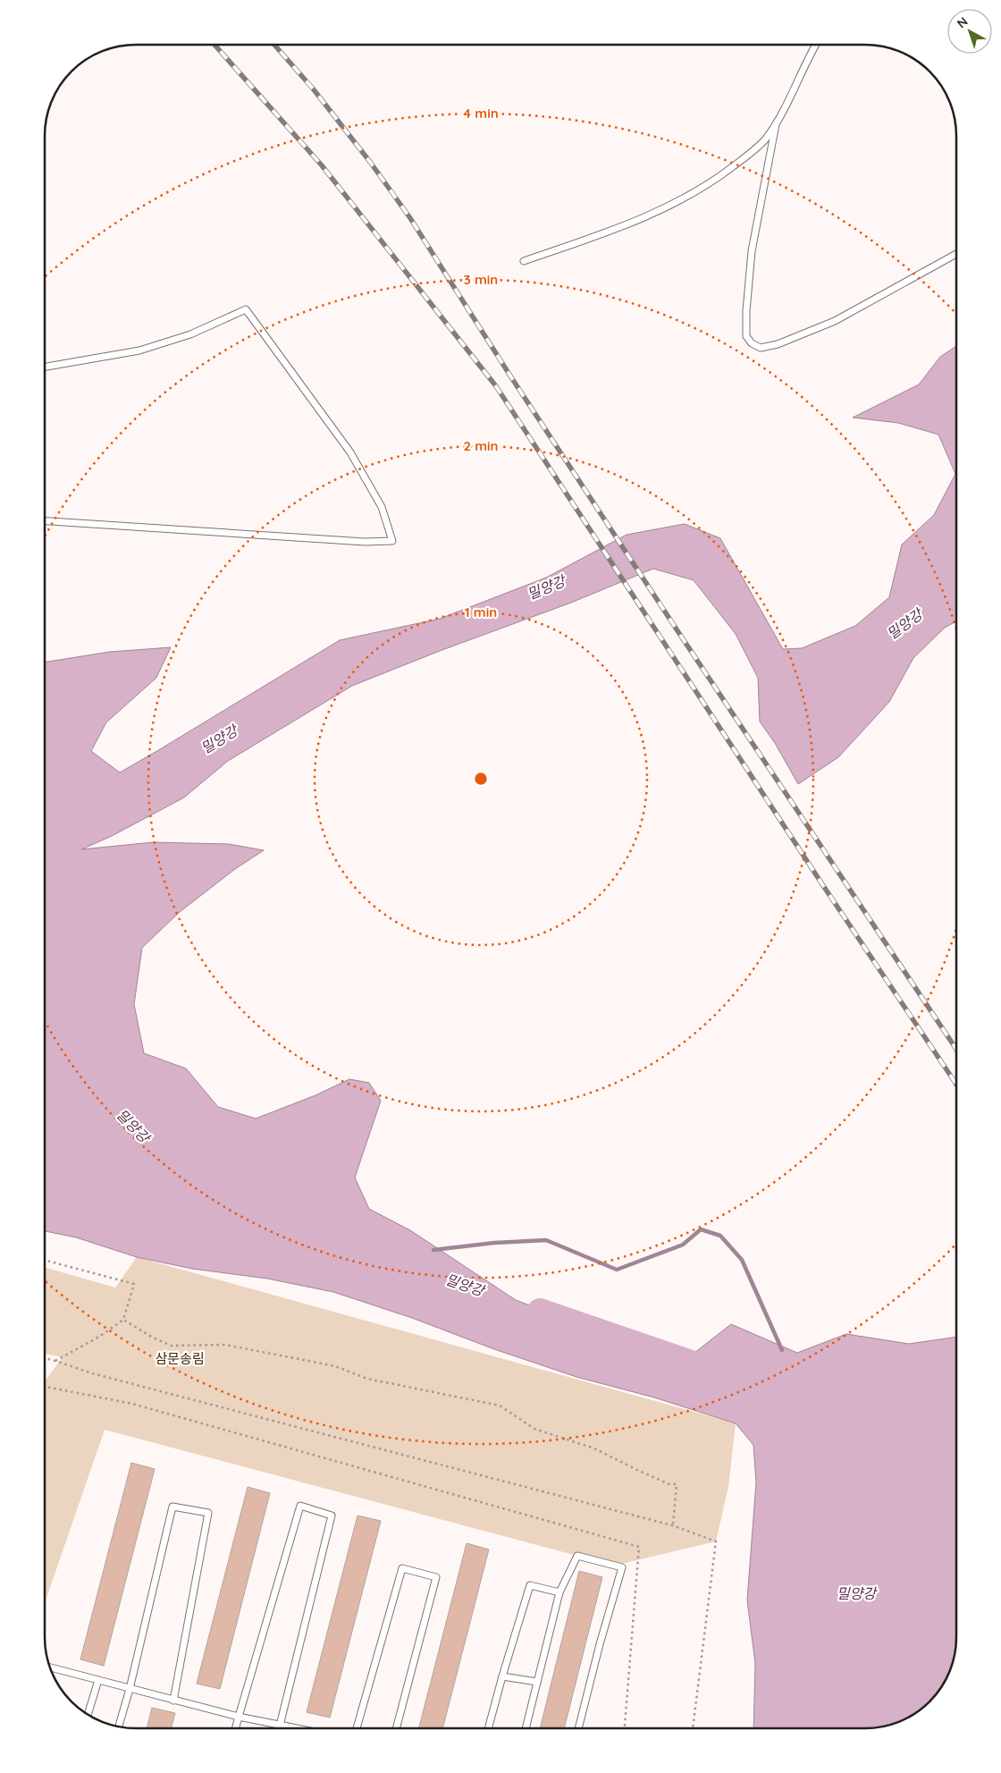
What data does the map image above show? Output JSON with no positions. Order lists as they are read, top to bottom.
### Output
{
  "water": ["밀양강"],
  "parks": ["삼문송림"],
  "north": "top left",
  "rings": [
    "4 min",
    "3 min",
    "2 min",
    "1 min"
  ]
}
